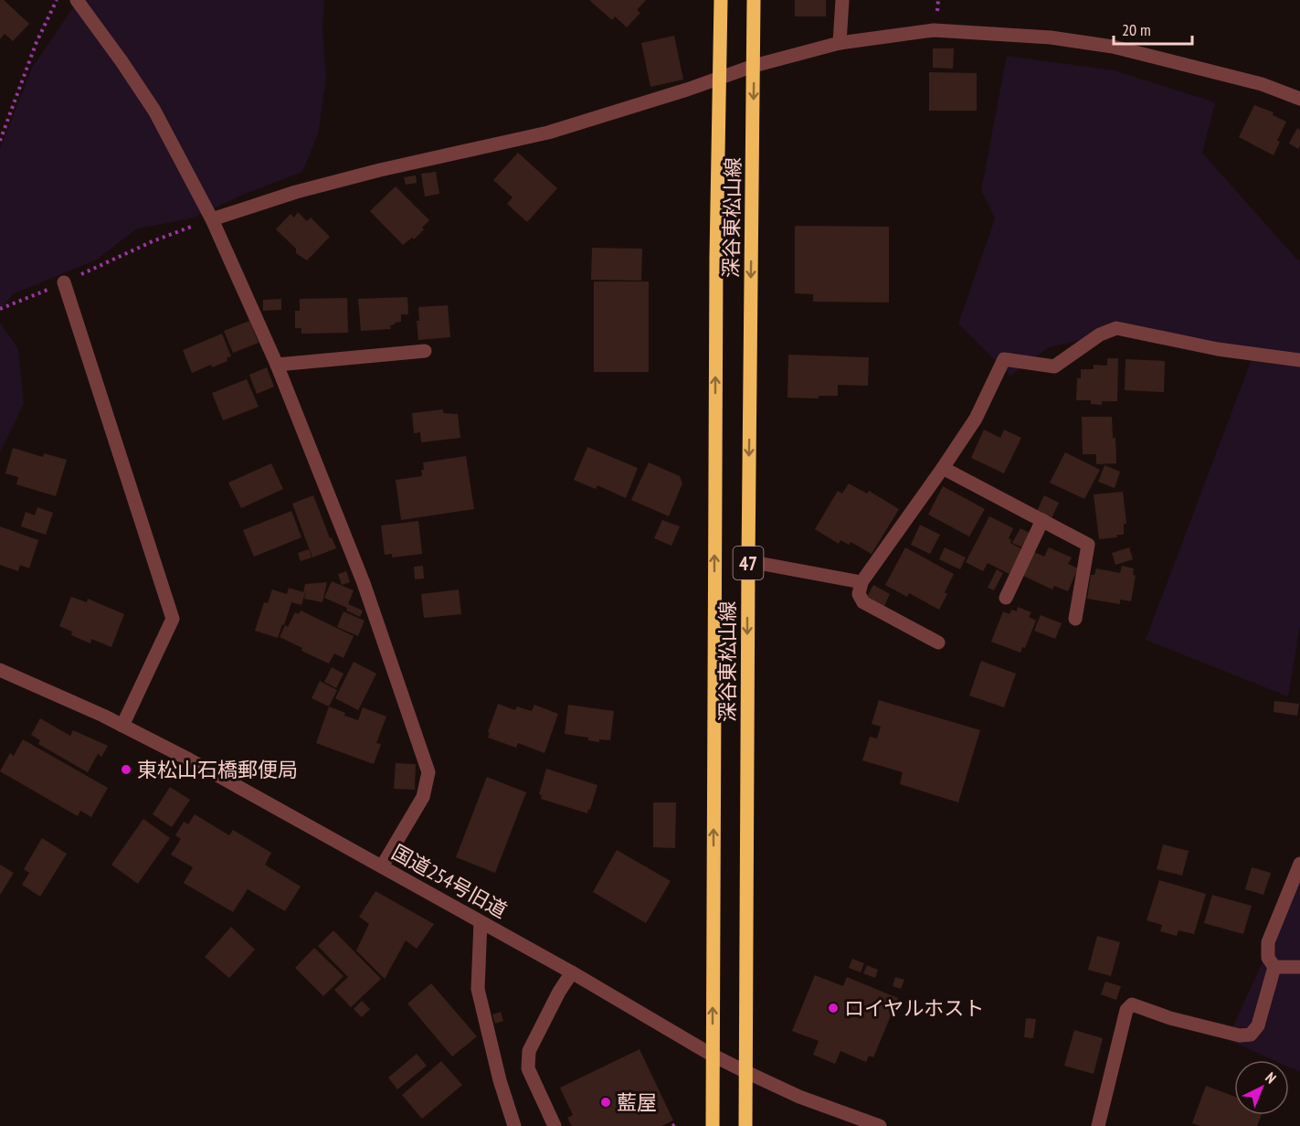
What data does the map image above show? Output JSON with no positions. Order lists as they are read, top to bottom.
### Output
{
  "streets": {
    "main road": ["深谷東松山線", "47"],
    "street": ["国道254号旧道"]
  },
  "crossings": [
    ["深谷東松山線", "国道254号旧道"]
  ],
  "places": ["東松山石橋郵便局", "ロイヤルホスト", "藍屋"],
  "scale_bar": "20 m",
  "north": "top right"
}
